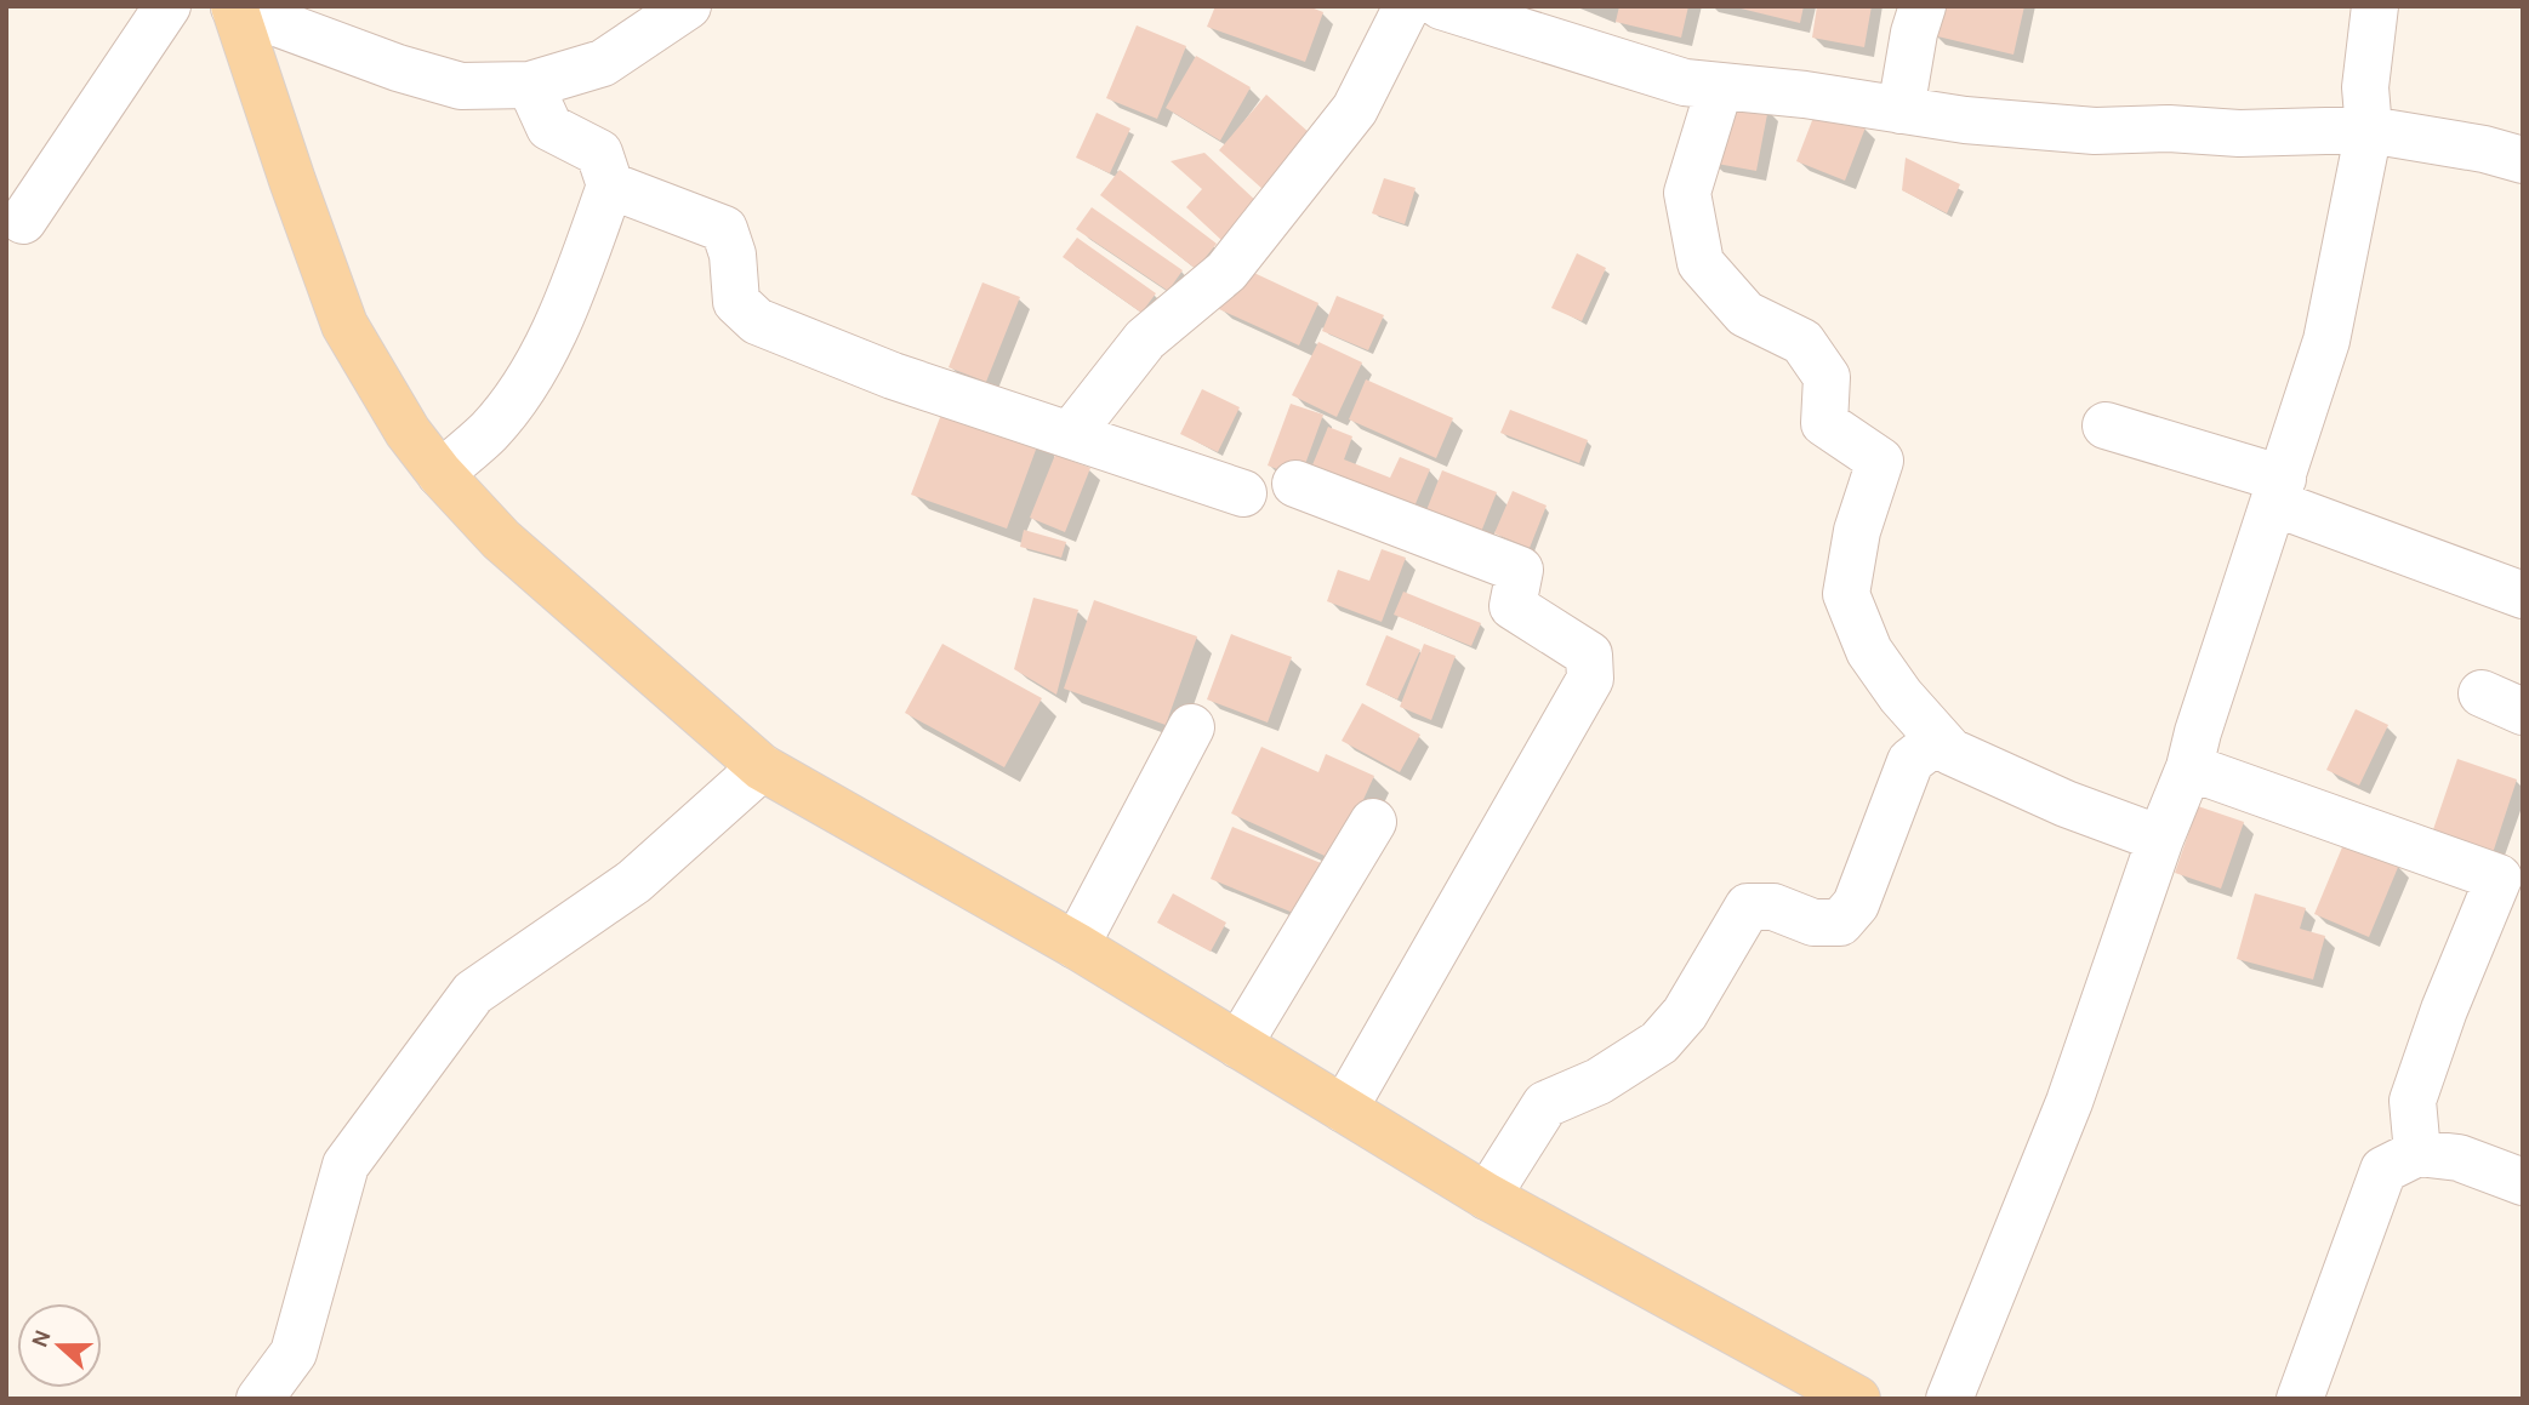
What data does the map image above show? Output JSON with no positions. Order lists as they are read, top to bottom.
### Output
{
  "north": "left"
}
